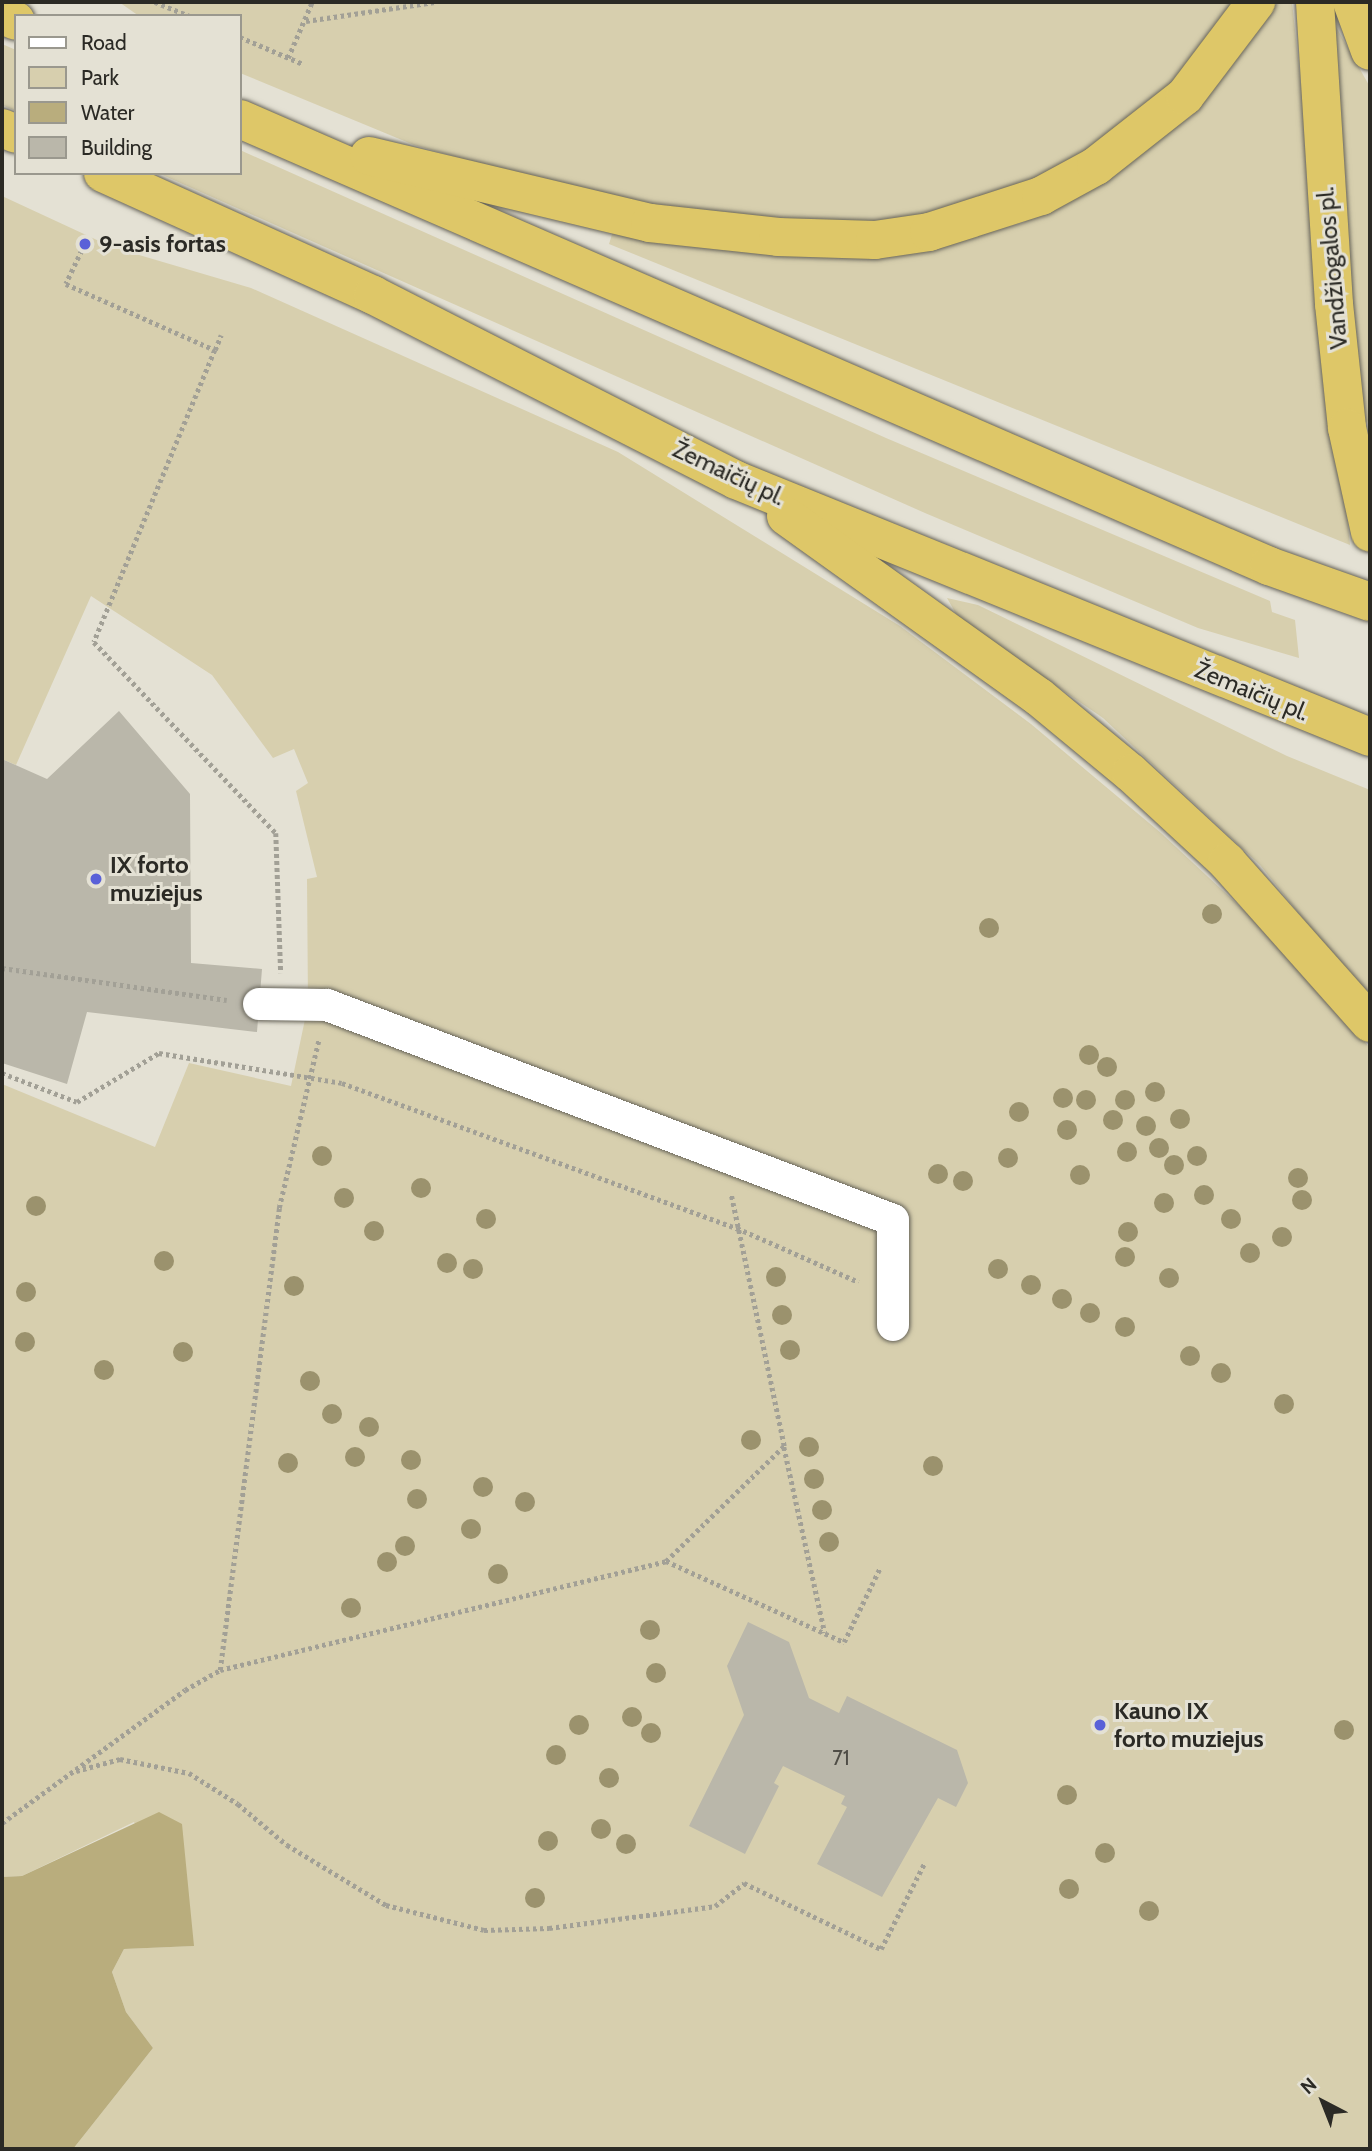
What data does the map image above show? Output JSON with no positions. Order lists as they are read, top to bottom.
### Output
{
  "streets": {
    "highway": ["Vandžiogalos pl.", "Žemaičių pl."]
  },
  "places": ["9-asis fortas", "IX forto muziejus", "Kauno IX forto muziejus"],
  "house_numbers": ["71"],
  "legend": [
    "Road",
    "Park",
    "Water",
    "Building"
  ],
  "north": "top left"
}
